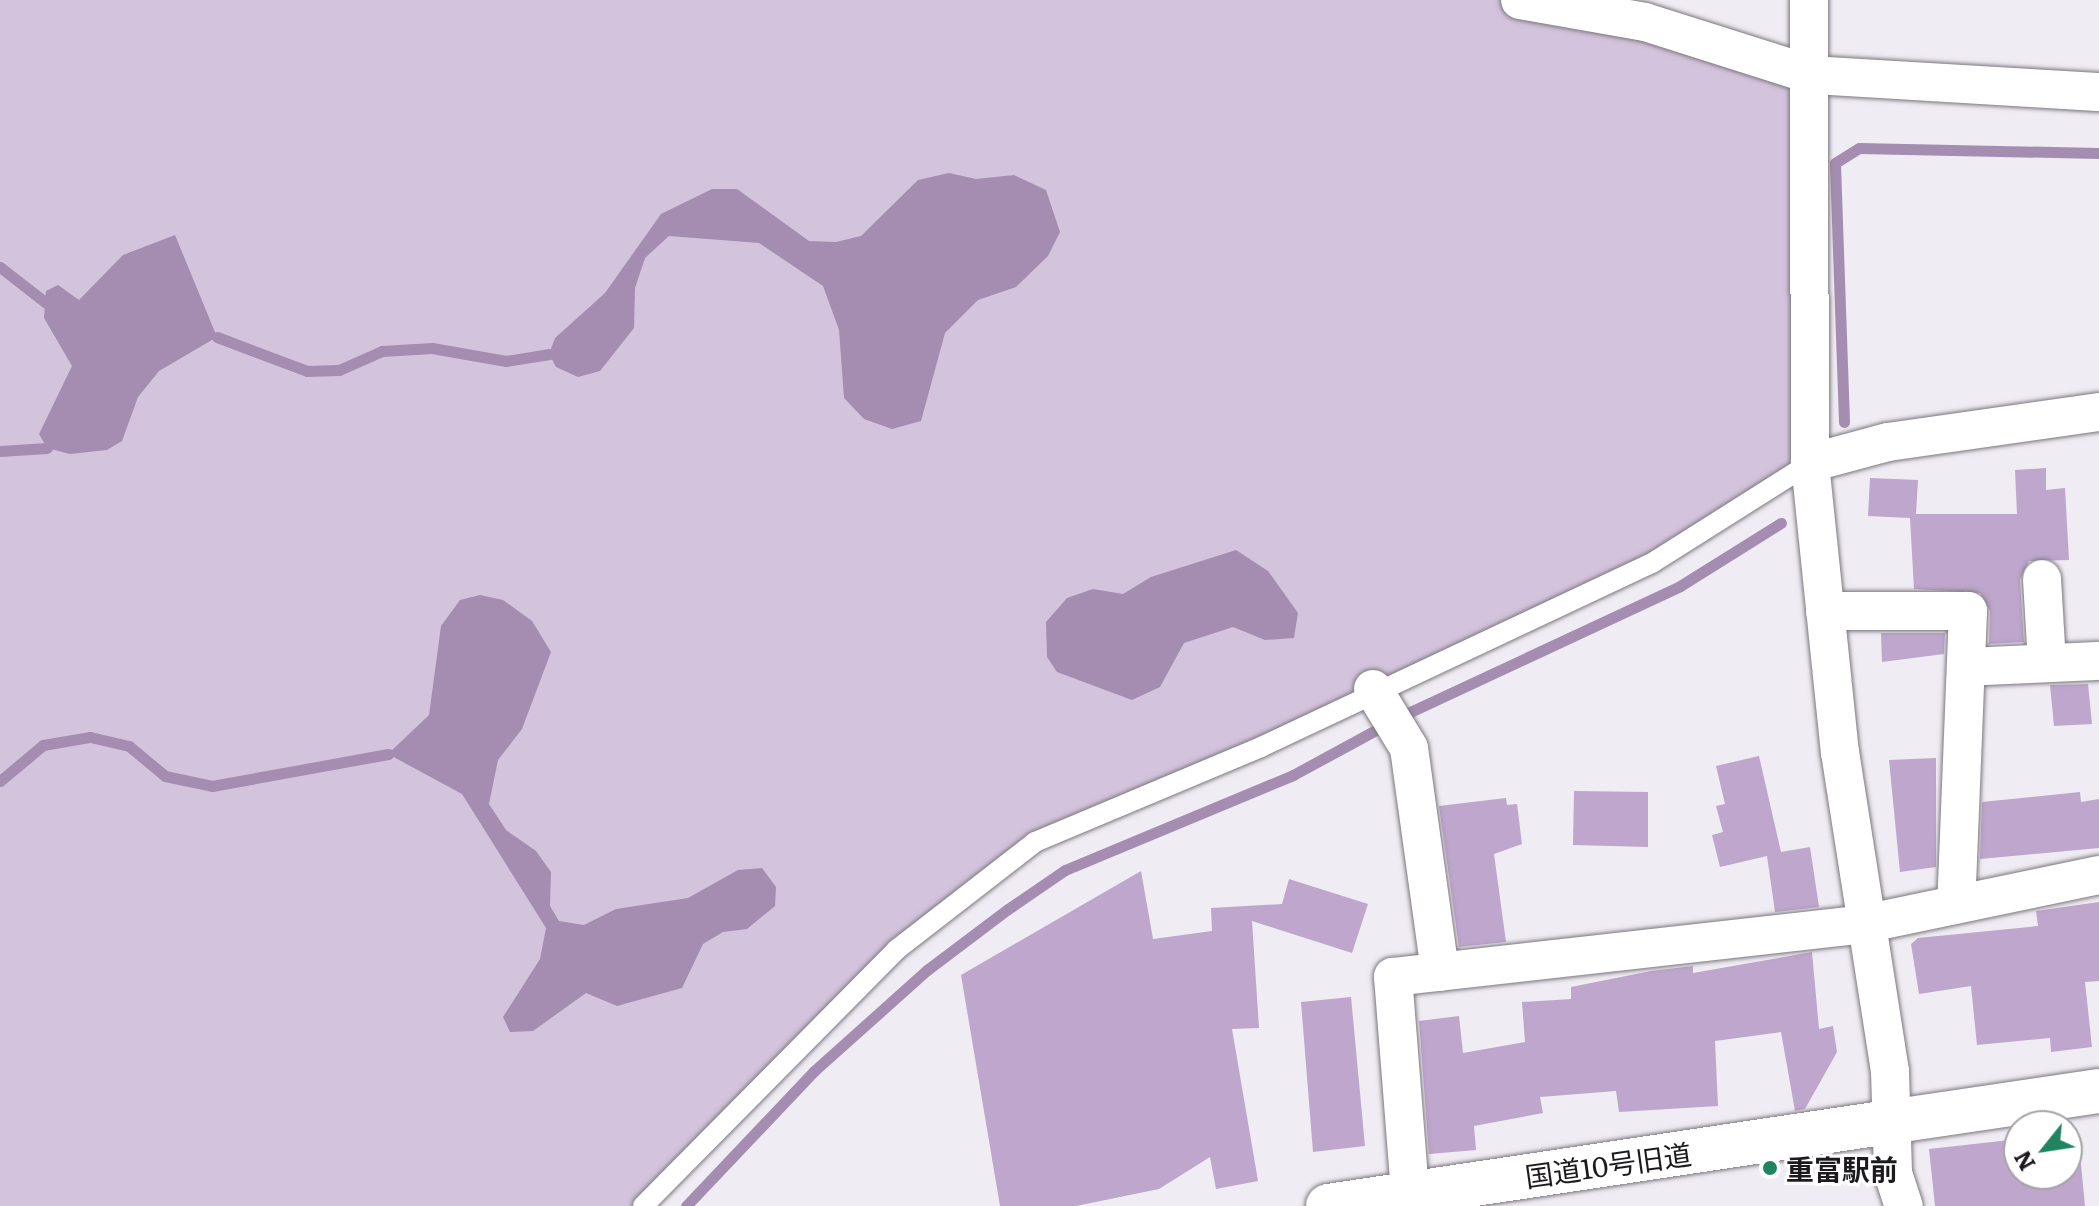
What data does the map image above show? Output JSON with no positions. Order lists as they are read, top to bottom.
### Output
{
  "streets": {
    "street": ["国道10号旧道"]
  },
  "places": ["重富駅前"],
  "north": "bottom left"
}
